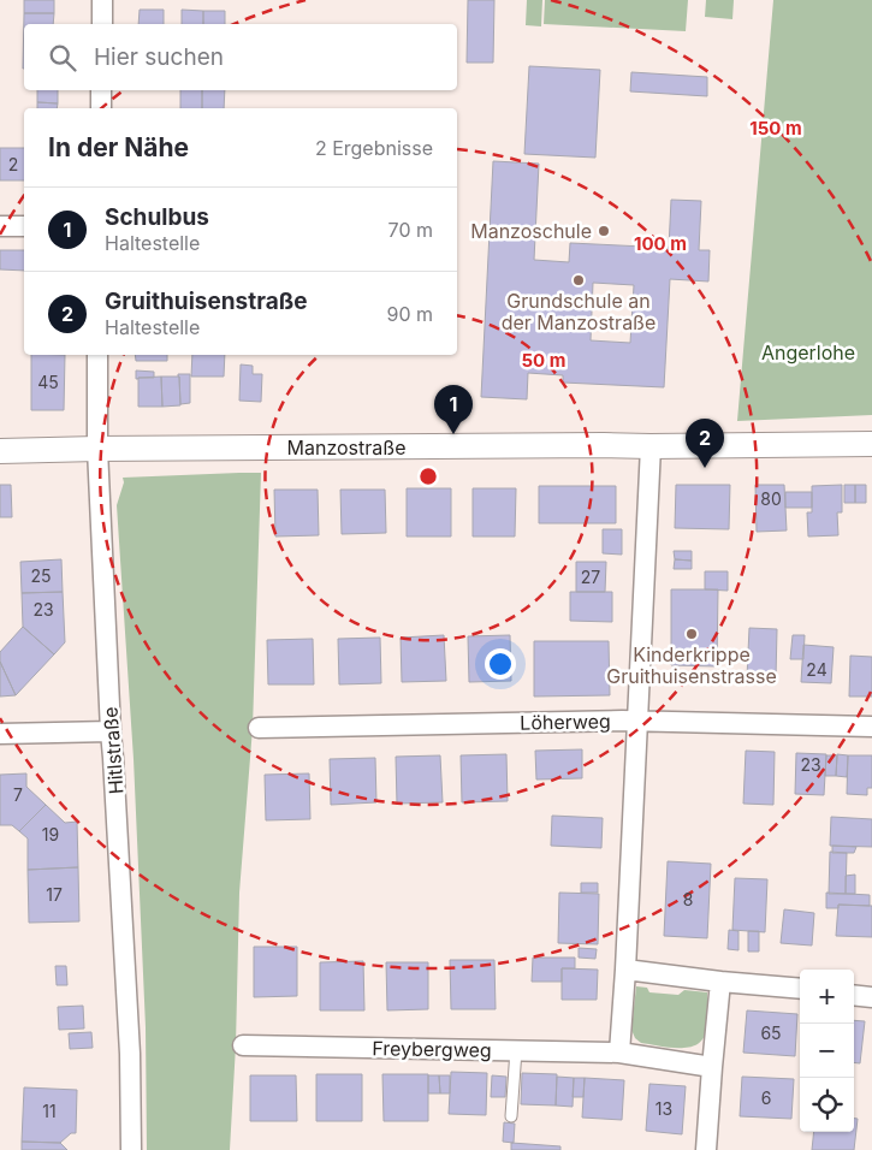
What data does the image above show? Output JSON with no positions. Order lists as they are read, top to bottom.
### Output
{
  "streets": {
    "street": [
      "Manzostraße",
      "Löherweg",
      "Hitlstraße",
      "Freybergweg"
    ]
  },
  "crossings": [
    ["Manzostraße", "Hitlstraße"]
  ],
  "parks": ["Angerlohe"],
  "places": ["Manzoschule", "Grundschule an der Manzostraße", "Kinderkrippe Gruithuisenstrasse"],
  "house_numbers": [
    "2",
    "45",
    "80",
    "25",
    "27",
    "23",
    "24",
    "23",
    "7",
    "19",
    "17",
    "8",
    "65",
    "6",
    "13",
    "11"
  ],
  "page": {
    "search": "Hier suchen",
    "heading": ["In der Nähe", "2 Ergebnisse"],
    "list": [
      {
        "mark": "1",
        "name": "Schulbus",
        "note": "Haltestelle",
        "value": "70 m"
      },
      {
        "mark": "2",
        "name": "Gruithuisenstraße",
        "note": "Haltestelle",
        "value": "90 m"
      }
    ],
    "pins": ["1", "2"],
    "map_buttons": ["+", "−"]
  },
  "rings": ["150 m", "100 m", "50 m"]
}
